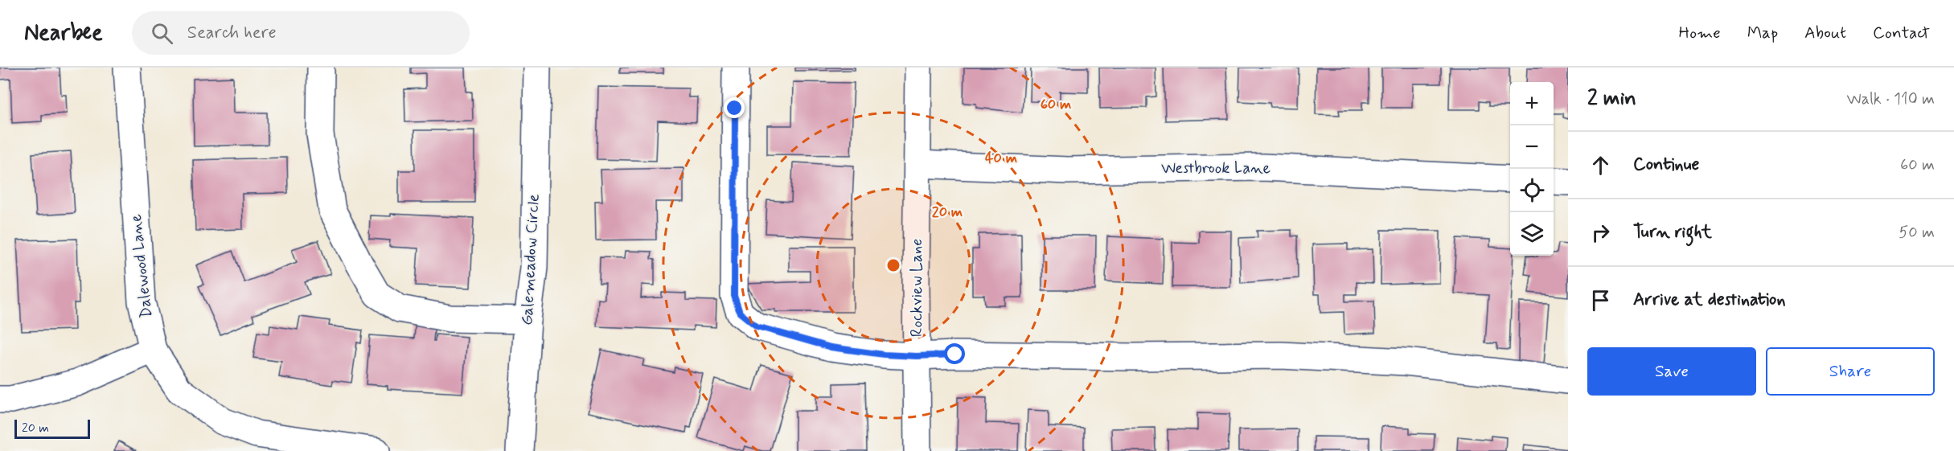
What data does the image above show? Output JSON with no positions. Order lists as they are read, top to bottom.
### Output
{
  "streets": {
    "street": [
      "Westbrook Lane",
      "Galemeadow Circle",
      "Dalewood Lane",
      "Rockview Lane"
    ]
  },
  "crossings": [
    ["Westbrook Lane", "Rockview Lane"]
  ],
  "scale_bar": "20 m",
  "page": {
    "header": "Nearbee",
    "search": "Search here",
    "nav": [
      "Home",
      "Map",
      "About",
      "Contact"
    ],
    "heading": ["2 min", "Walk · 110 m"],
    "map_buttons": ["+", "−"],
    "list": [
      ["Continue", "60 m"],
      ["Turn right", "50 m"],
      "Arrive at destination"
    ],
    "buttons": ["Save", "Share"],
    "scale": "20 m"
  },
  "rings": ["60 m", "40 m", "20 m"]
}
